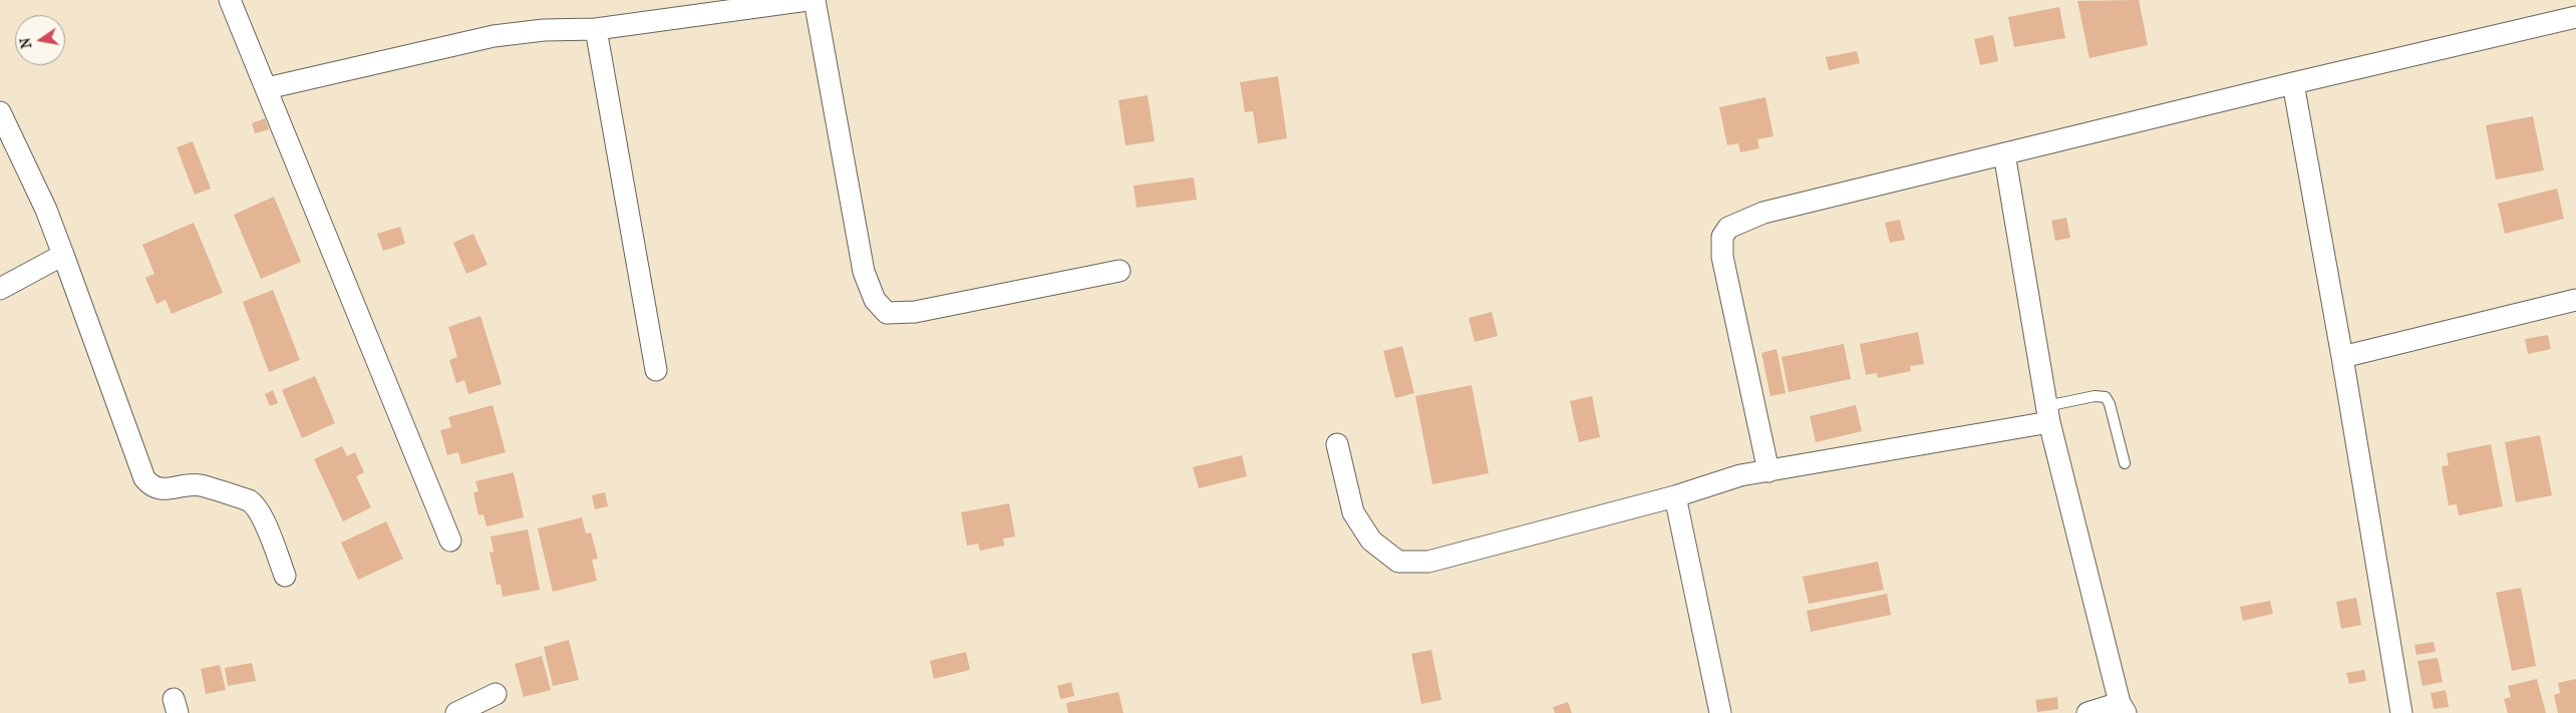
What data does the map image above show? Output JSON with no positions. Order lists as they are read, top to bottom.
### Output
{
  "north": "left"
}
